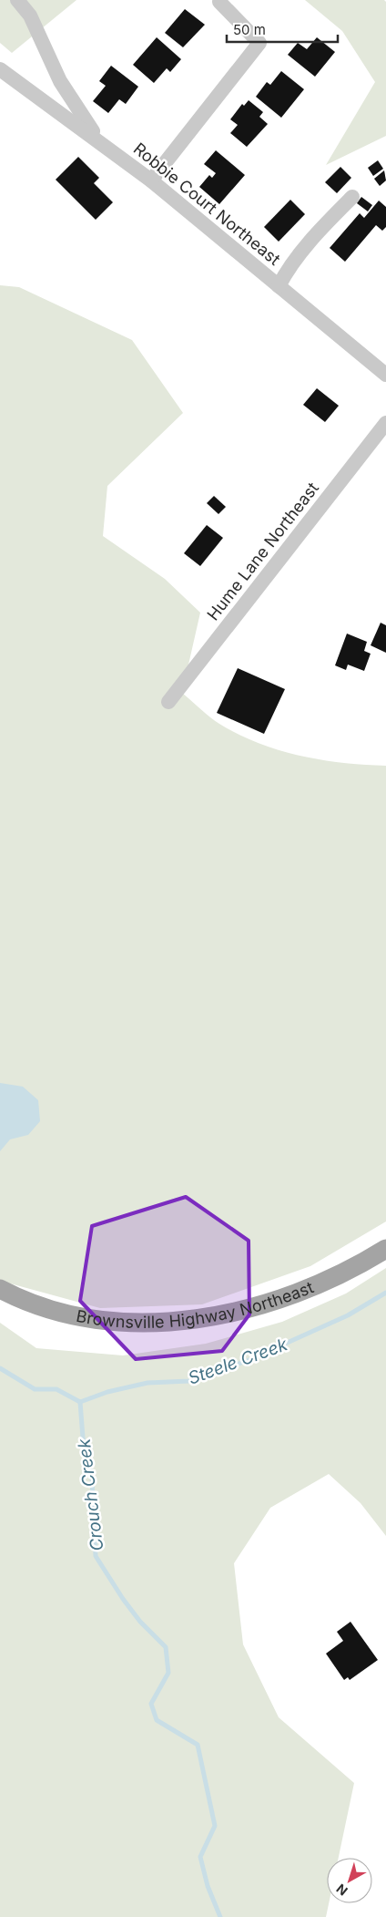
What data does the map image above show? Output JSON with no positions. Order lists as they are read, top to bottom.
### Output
{
  "streets": {
    "main road": ["Brownsville Highway Northeast"],
    "street": ["Robbie Court Northeast", "Hume Lane Northeast"]
  },
  "water": ["Steele Creek", "Crouch Creek"],
  "scale_bar": "50 m",
  "north": "bottom left"
}
